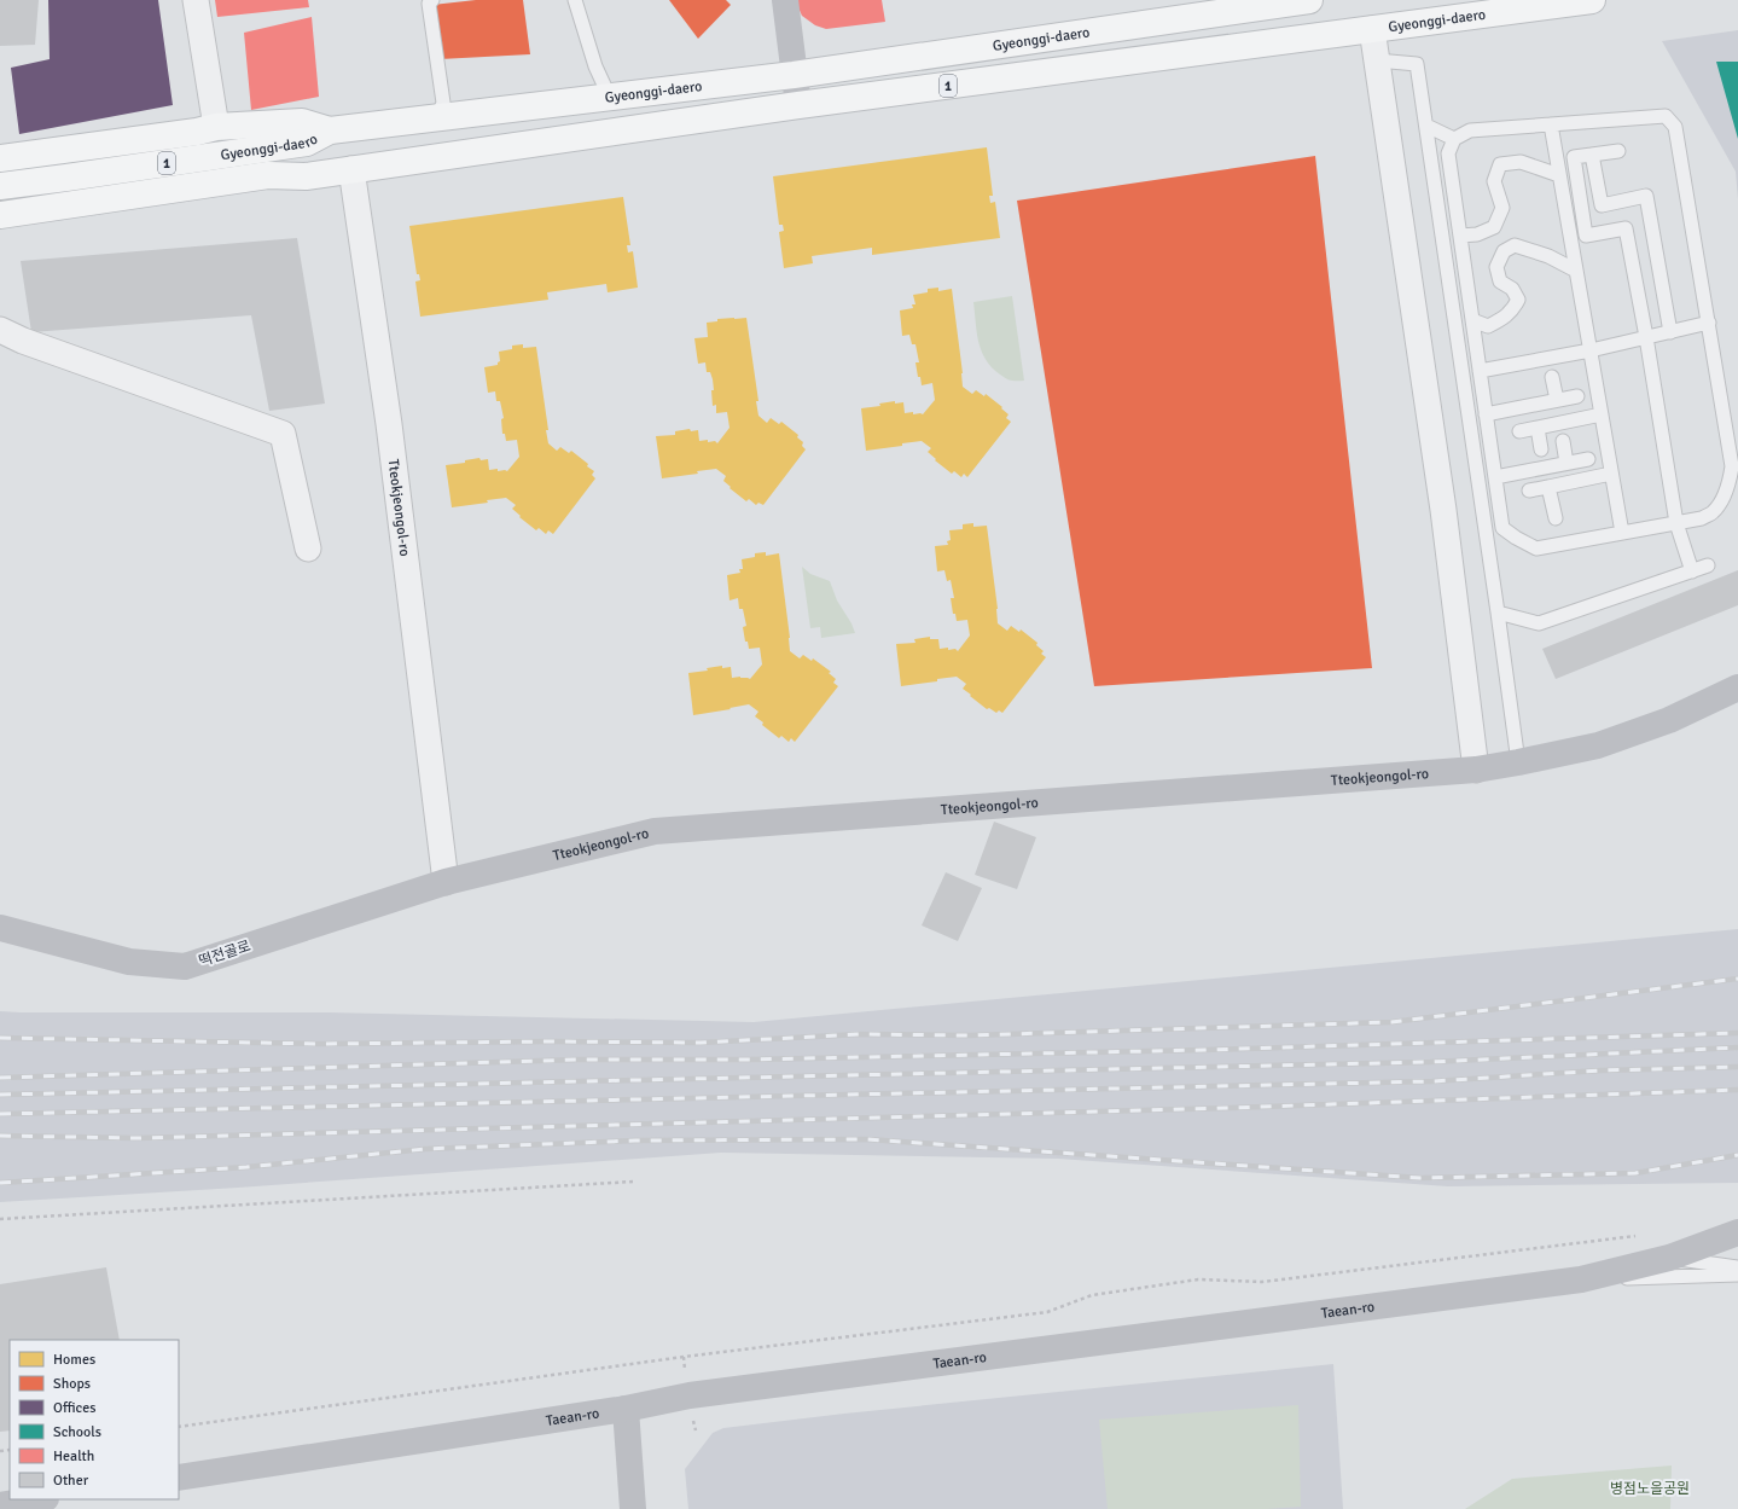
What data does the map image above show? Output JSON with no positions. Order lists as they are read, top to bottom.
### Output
{
  "streets": {
    "main road": ["Gyeonggi-daero", "1"],
    "street": ["Tteokjeongol-ro", "떡전골로", "Taean-ro"]
  },
  "crossings": [
    ["Gyeonggi-daero", "Tteokjeongol-ro"],
    ["Tteokjeongol-ro", "떡전골로"]
  ],
  "parks": ["병점노을공원"],
  "legend": [
    "Homes",
    "Shops",
    "Offices",
    "Schools",
    "Health",
    "Other"
  ]
}
